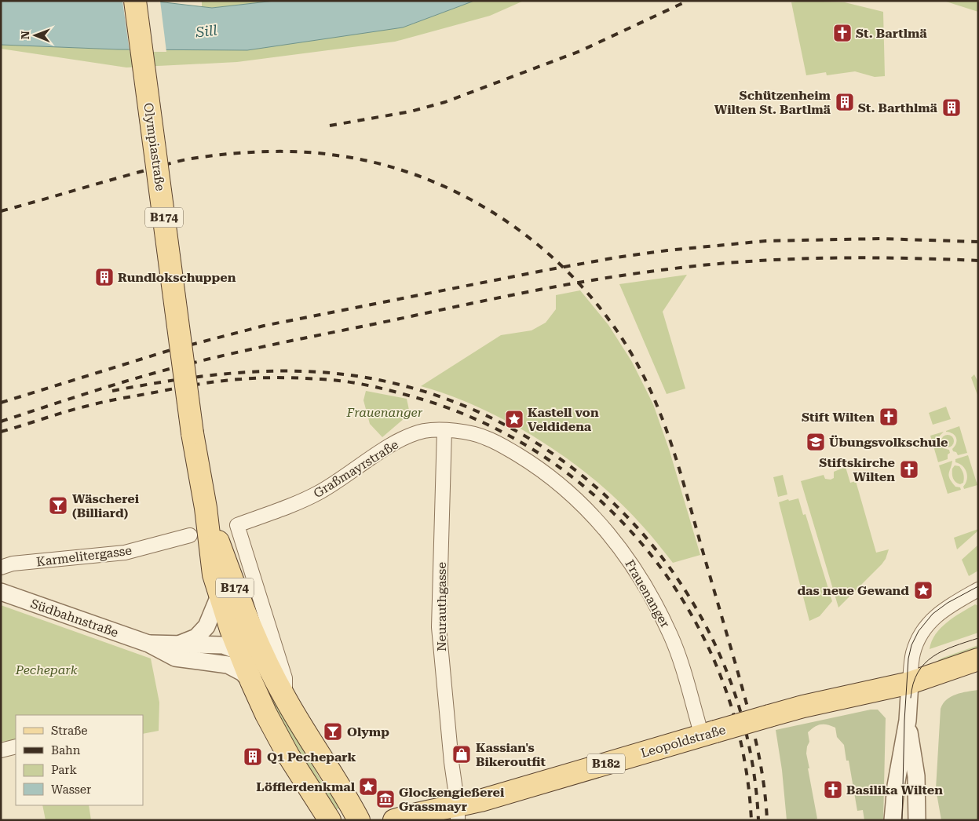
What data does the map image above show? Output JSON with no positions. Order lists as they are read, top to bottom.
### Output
{
  "streets": {
    "main road": [
      "Olympiastraße",
      "B174",
      "Leopoldstraße",
      "B182"
    ],
    "street": [
      "Graßmayrstraße",
      "Karmelitergasse",
      "Frauenanger",
      "Neurauthgasse",
      "Südbahnstraße"
    ]
  },
  "crossings": [
    ["Olympiastraße", "B174"],
    ["B174", "Graßmayrstraße"],
    ["Graßmayrstraße", "Frauenanger"],
    ["Graßmayrstraße", "Neurauthgasse"],
    ["Frauenanger", "Neurauthgasse"],
    ["Frauenanger", "Leopoldstraße"],
    ["Neurauthgasse", "Leopoldstraße"]
  ],
  "water": ["Sill"],
  "parks": ["Frauenanger", "Pechepark"],
  "places": {
    "church": [
      "St. Bartlmä",
      "Stift Wilten",
      "Stiftskirche Wilten",
      "Basilika Wilten"
    ],
    "building": [
      "Schützenheim Wilten St. Bartlmä",
      "St. Barthlmä",
      "Rundlokschuppen",
      "Q1 Pechepark"
    ],
    "place": ["Kastell von Veldidena", "das neue Gewand", "Löfflerdenkmal"],
    "school or university": ["Übungsvolkschule"],
    "bar": ["Wäscherei (Billiard)", "Olymp"],
    "shop": ["Kassian's Bikeroutfit"],
    "museum": ["Glockengießerei Grassmayr"]
  },
  "legend": [
    "Straße",
    "Bahn",
    "Park",
    "Wasser"
  ],
  "north": "left"
}
